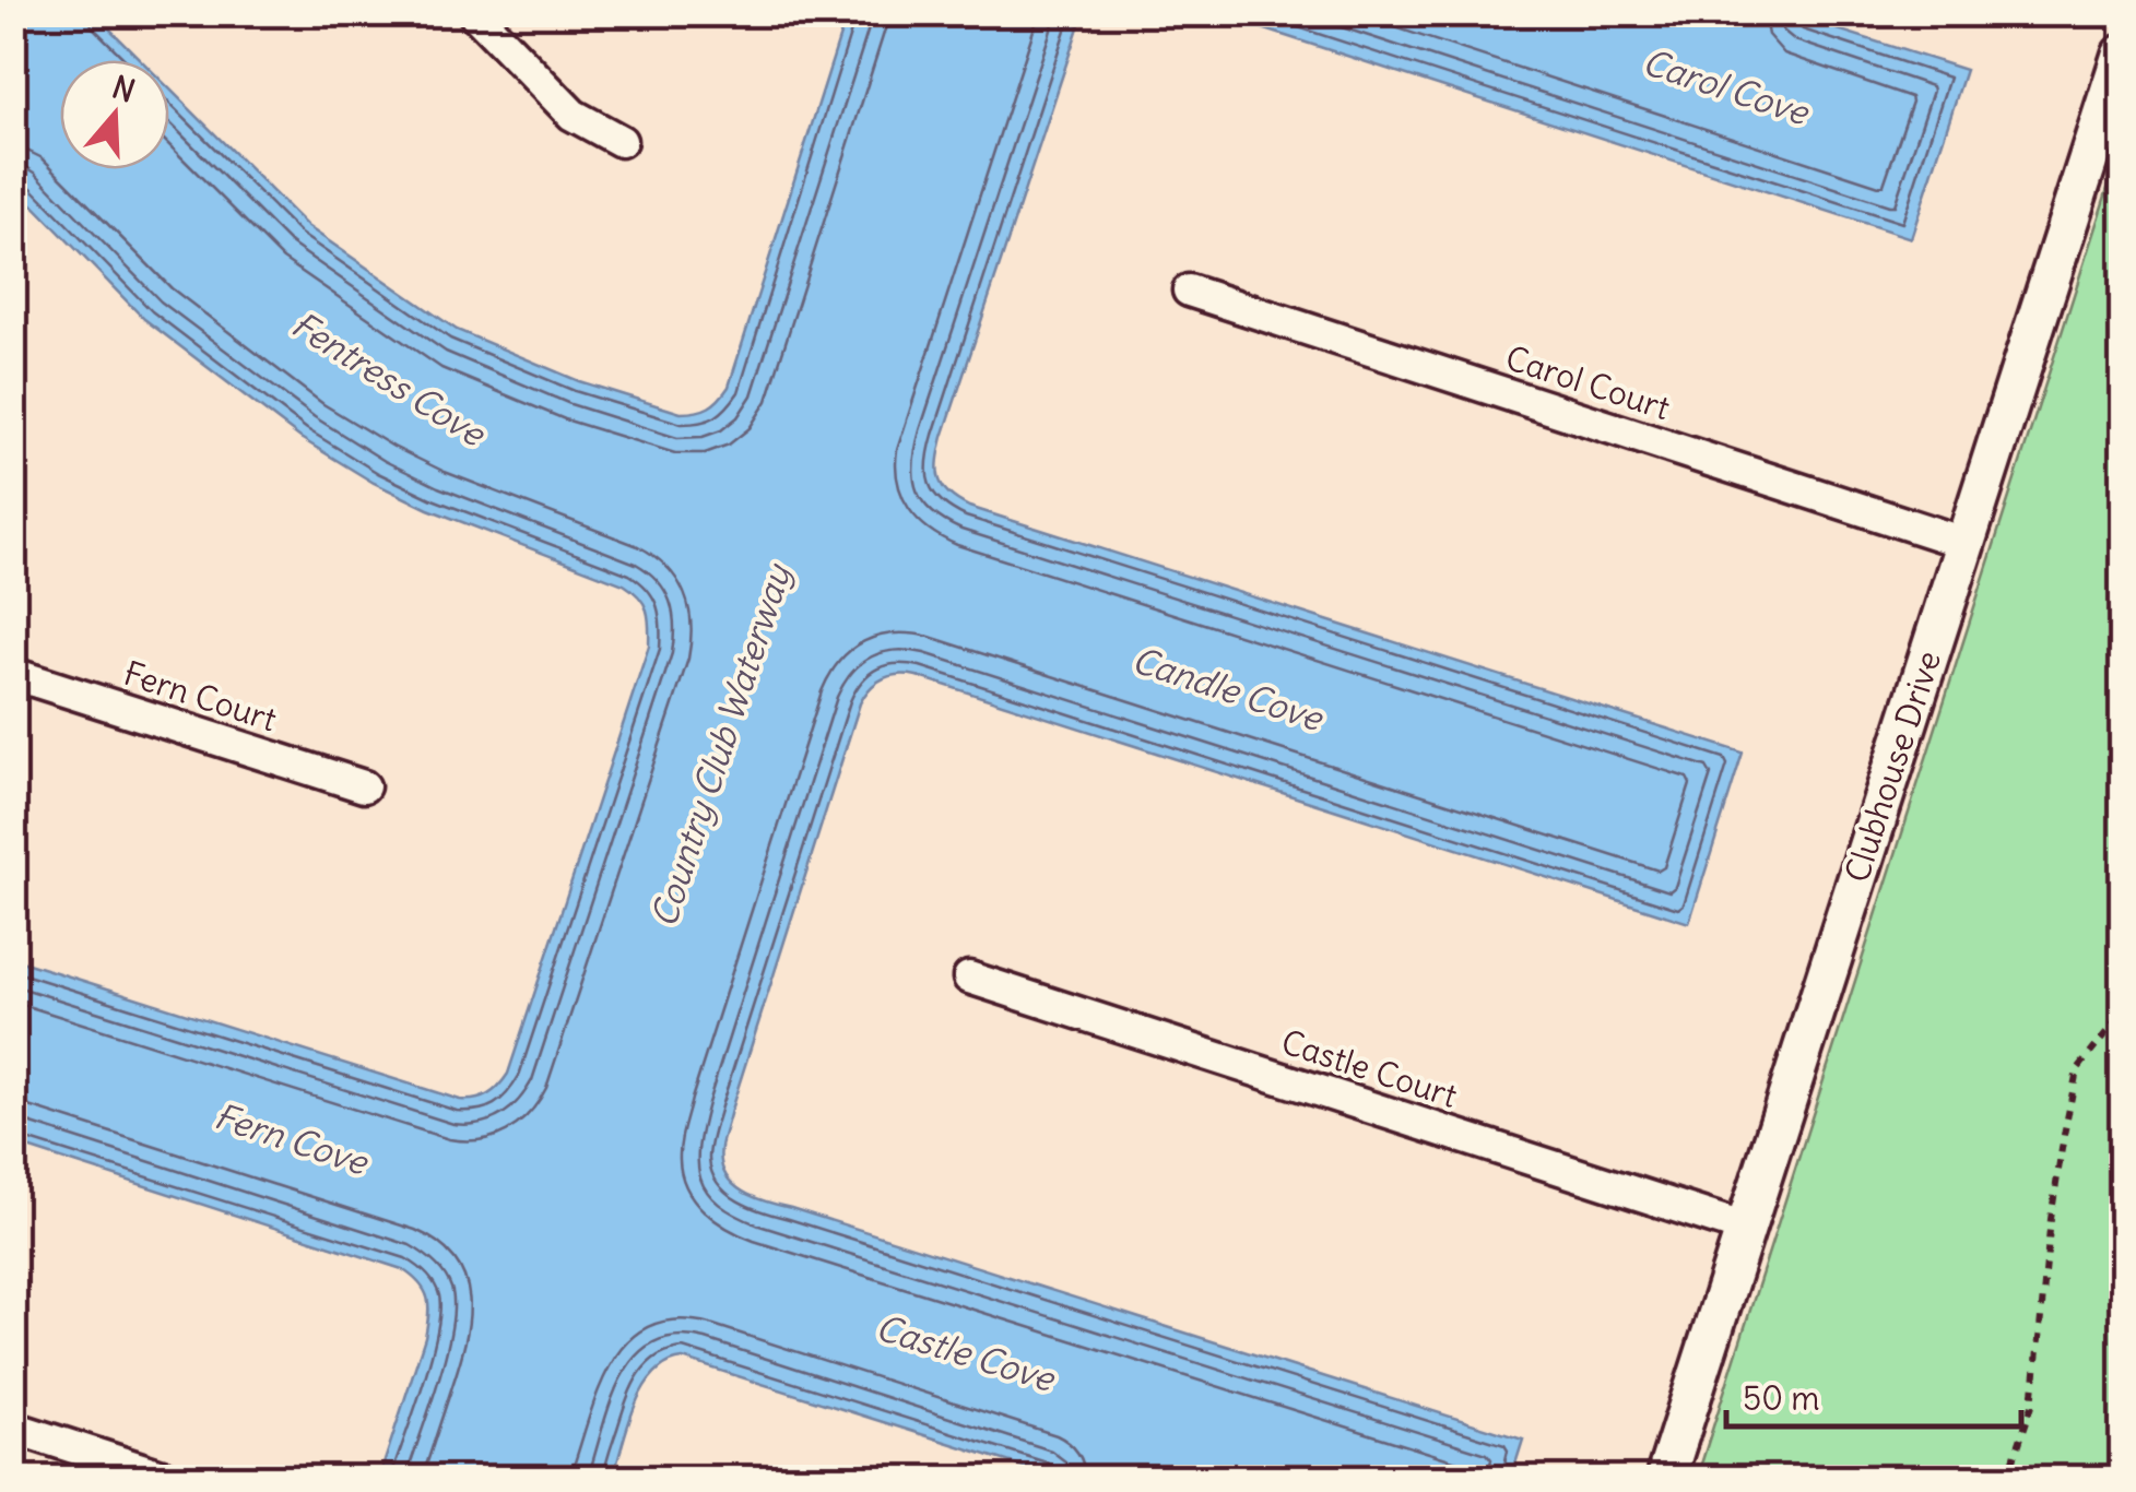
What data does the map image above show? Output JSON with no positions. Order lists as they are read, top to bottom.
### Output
{
  "streets": {
    "street": [
      "Carol Court",
      "Fern Court",
      "Clubhouse Drive",
      "Castle Court"
    ]
  },
  "crossings": [
    ["Carol Court", "Clubhouse Drive"],
    ["Clubhouse Drive", "Castle Court"]
  ],
  "water": [
    "Carol Cove",
    "Fentress Cove",
    "Candle Cove",
    "Country Club Waterway",
    "Fern Cove",
    "Castle Cove"
  ],
  "scale_bar": "50 m",
  "north": "top"
}
